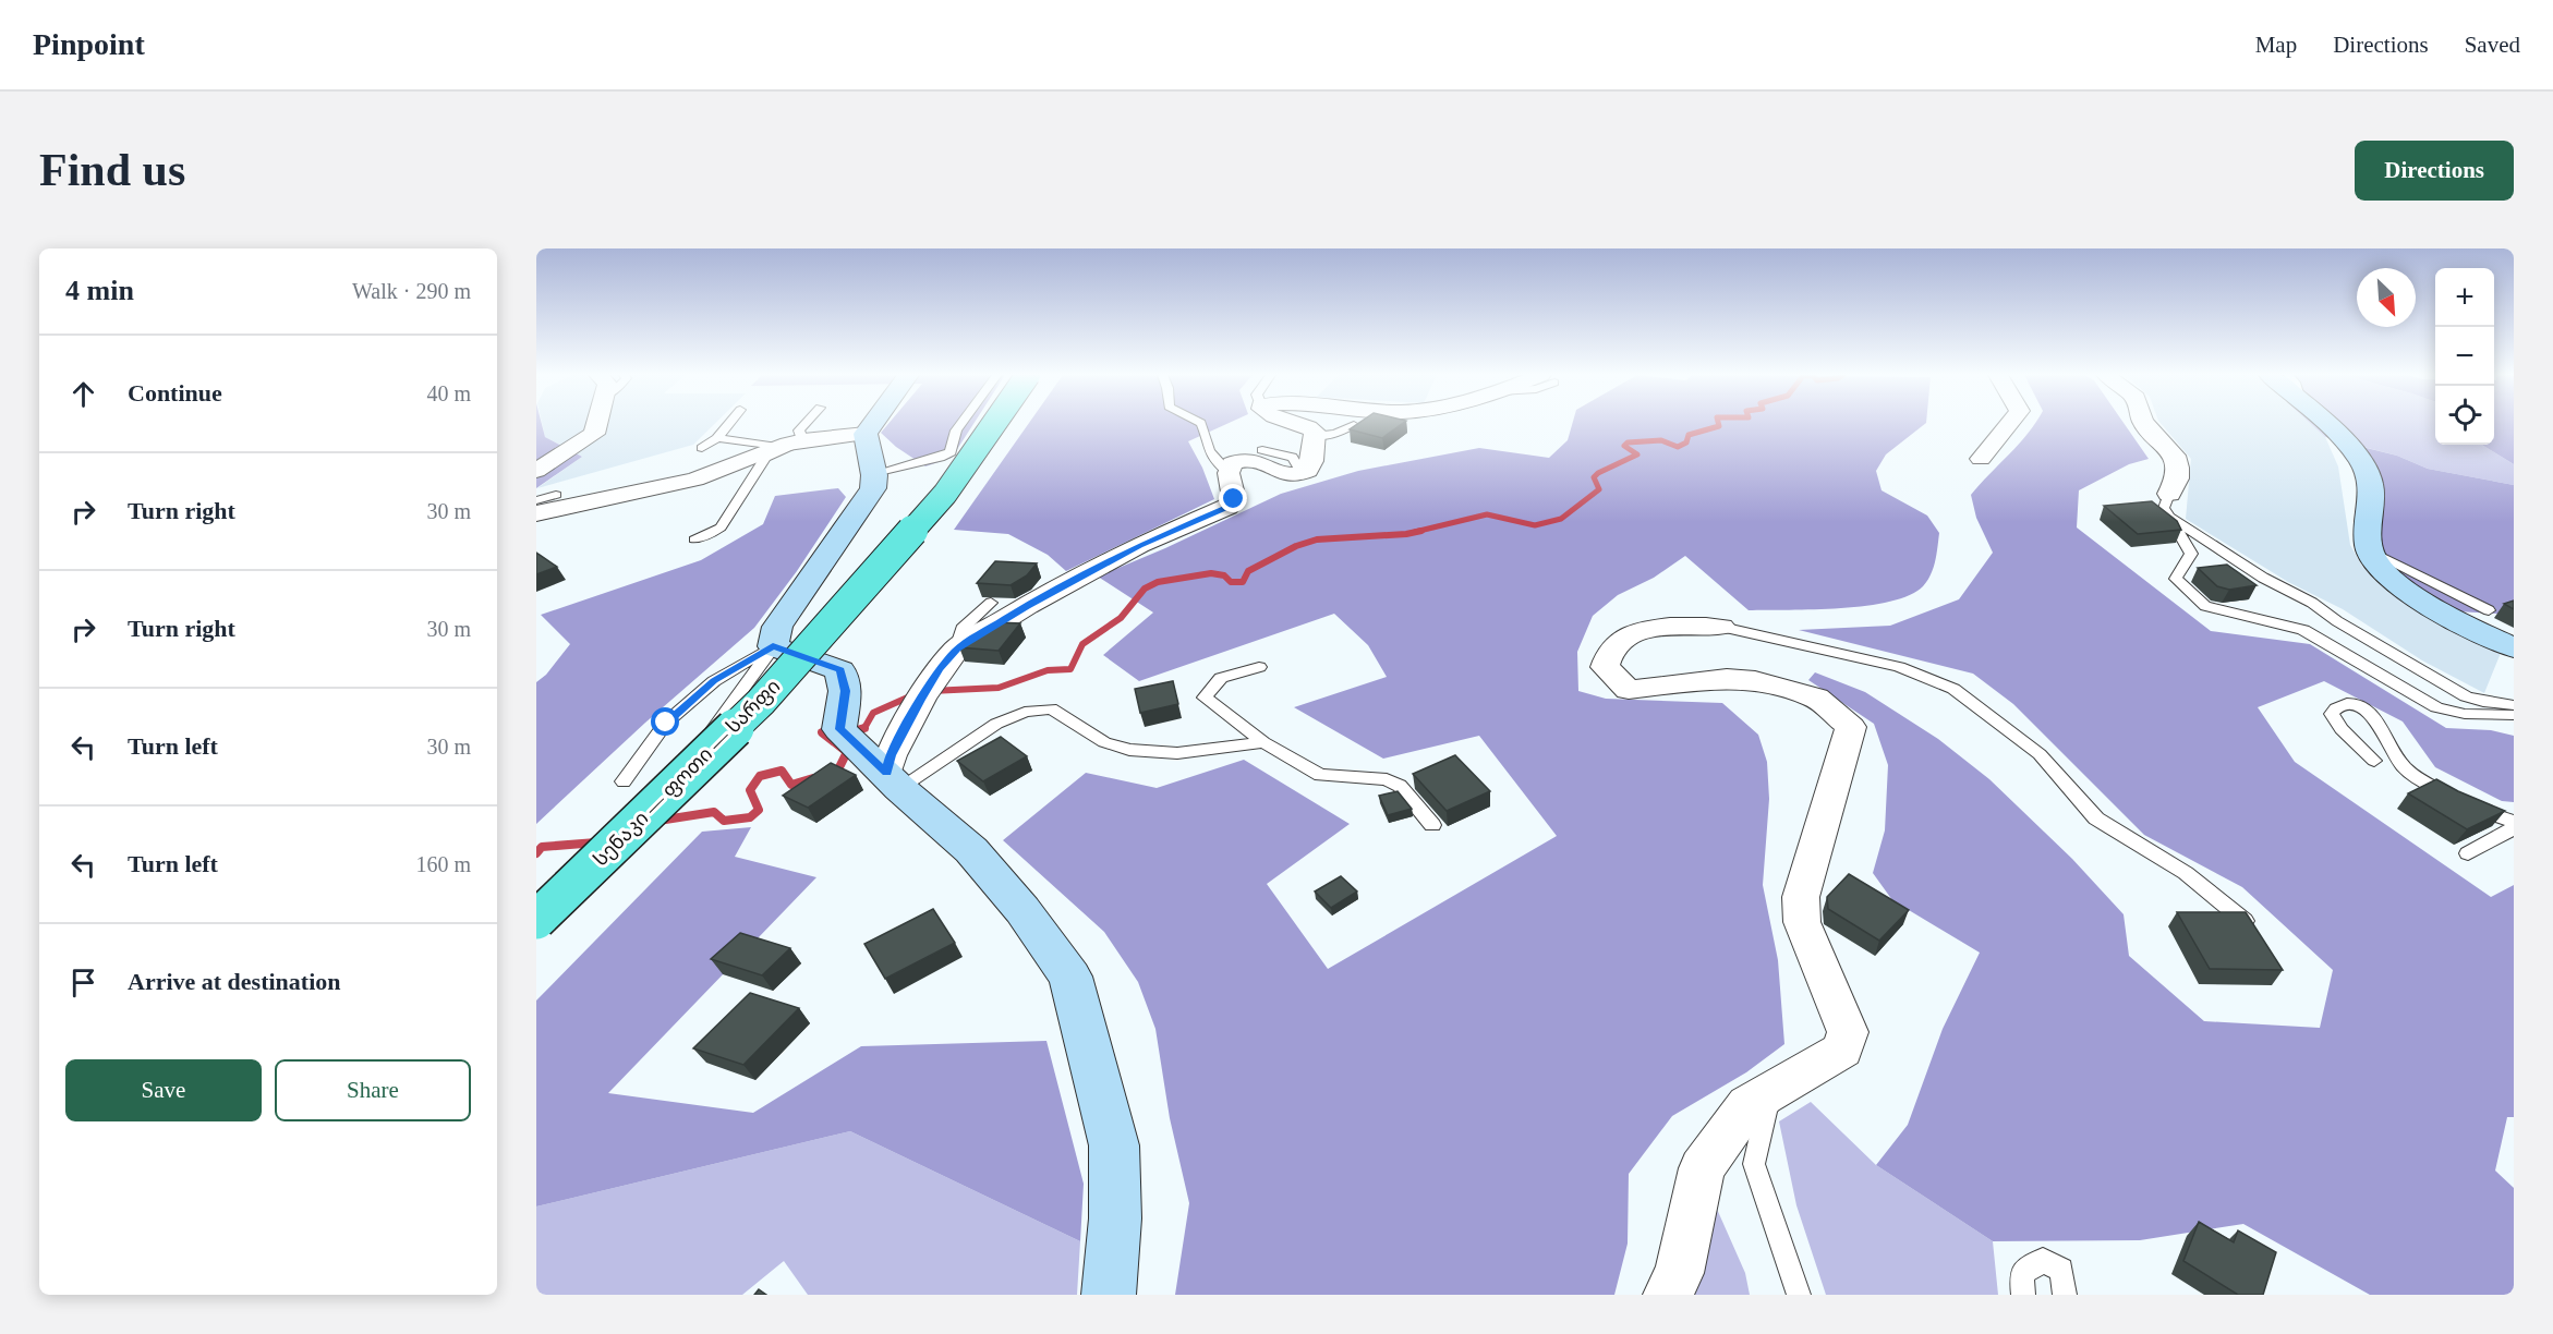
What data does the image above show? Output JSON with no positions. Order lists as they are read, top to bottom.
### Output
{
  "streets": {
    "highway": ["სენაკი — ფოთი — სარფი"]
  },
  "north": "bottom right",
  "page": {
    "header": "Pinpoint",
    "nav": ["Map", "Directions", "Saved"],
    "buttons": [
      "Directions",
      ["Save", "Share"]
    ],
    "title": "Find us",
    "heading": ["4 min", "Walk · 290 m"],
    "map_buttons": ["+", "−"],
    "list": [
      ["Continue", "40 m"],
      ["Turn right", "30 m"],
      ["Turn right", "30 m"],
      ["Turn left", "30 m"],
      ["Turn left", "160 m"],
      "Arrive at destination"
    ]
  }
}
